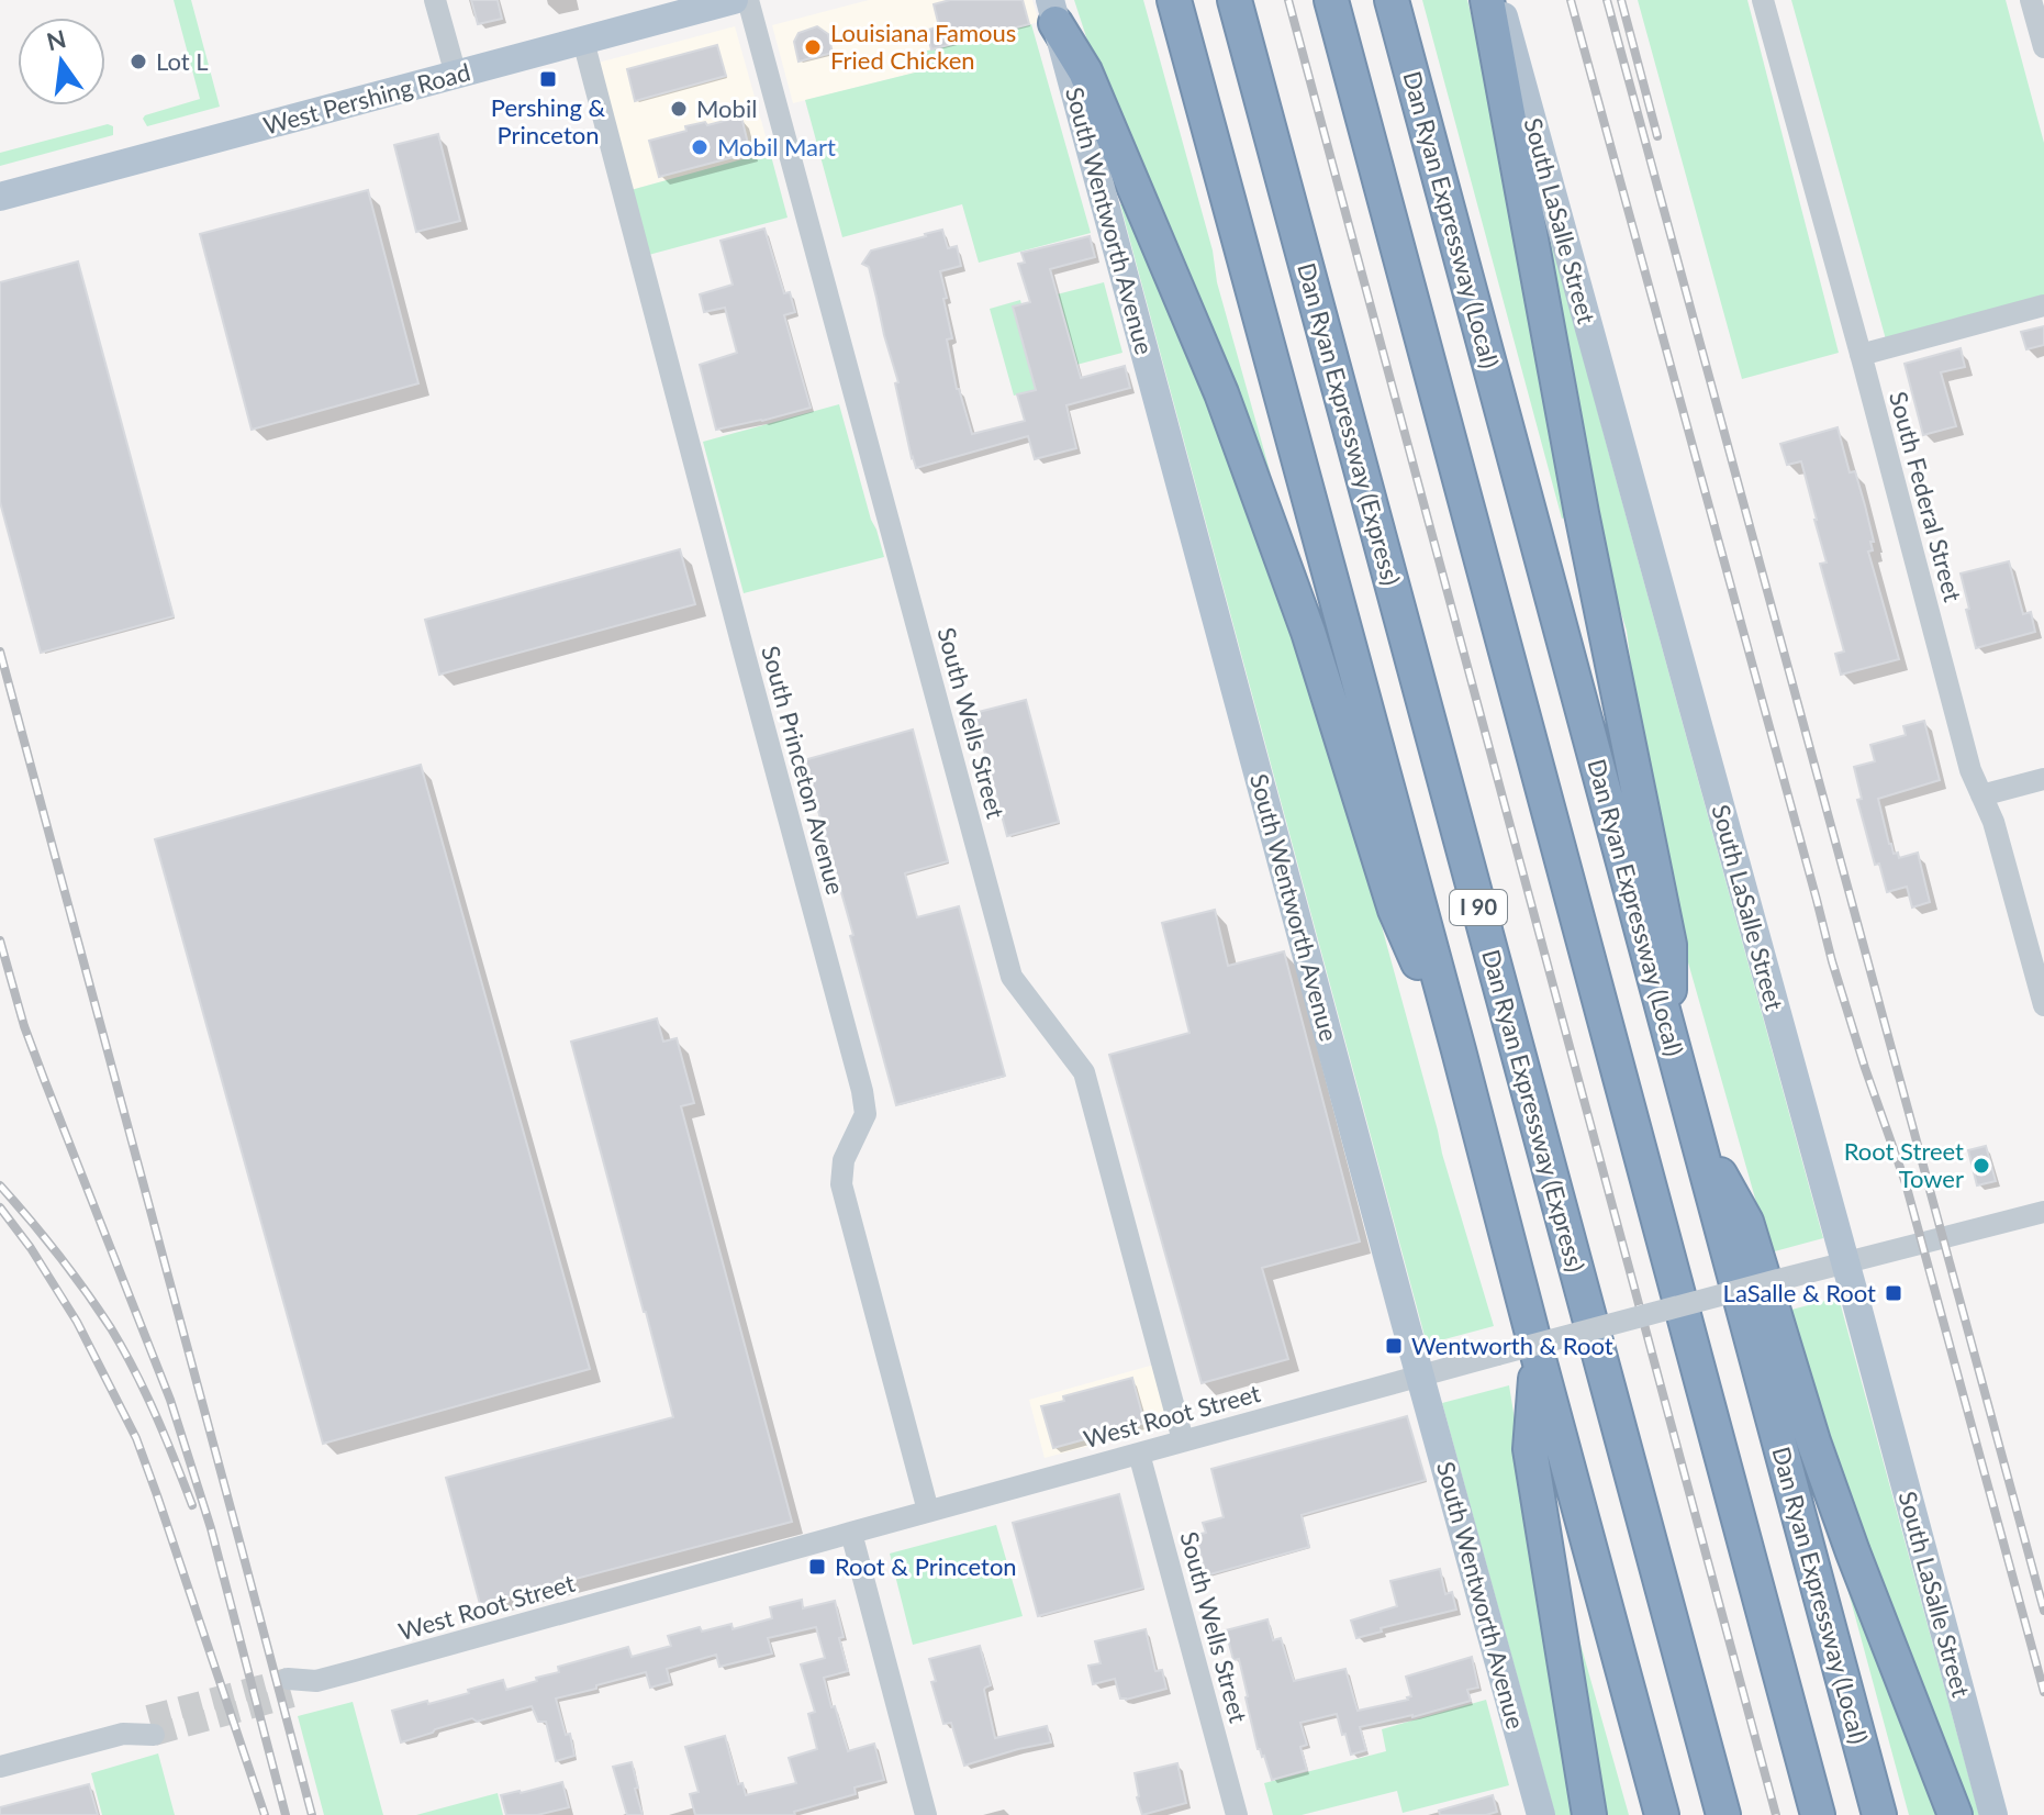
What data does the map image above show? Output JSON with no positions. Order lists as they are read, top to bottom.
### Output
{
  "streets": {
    "highway": ["Dan Ryan Expressway (Local)", "Dan Ryan Expressway (Express)", "I 90"],
    "main road": ["West Pershing Road", "South Wentworth Avenue", "South LaSalle Street"],
    "street": [
      "South Federal Street",
      "South Wells Street",
      "South Princeton Avenue",
      "West Root Street"
    ]
  },
  "crossings": [
    ["West Pershing Road", "South Princeton Avenue"],
    ["South Wentworth Avenue", "West Root Street"],
    ["South LaSalle Street", "West Root Street"],
    ["South Wells Street", "West Root Street"],
    ["South Princeton Avenue", "West Root Street"]
  ],
  "places": {
    "other": [
      "Louisiana Famous Fried Chicken",
      "Lot L",
      "Mobil",
      "Mobil Mart",
      "Root Street Tower"
    ],
    "transit": [
      "Pershing & Princeton",
      "LaSalle & Root",
      "Wentworth & Root",
      "Root & Princeton"
    ]
  },
  "north": "top"
}
